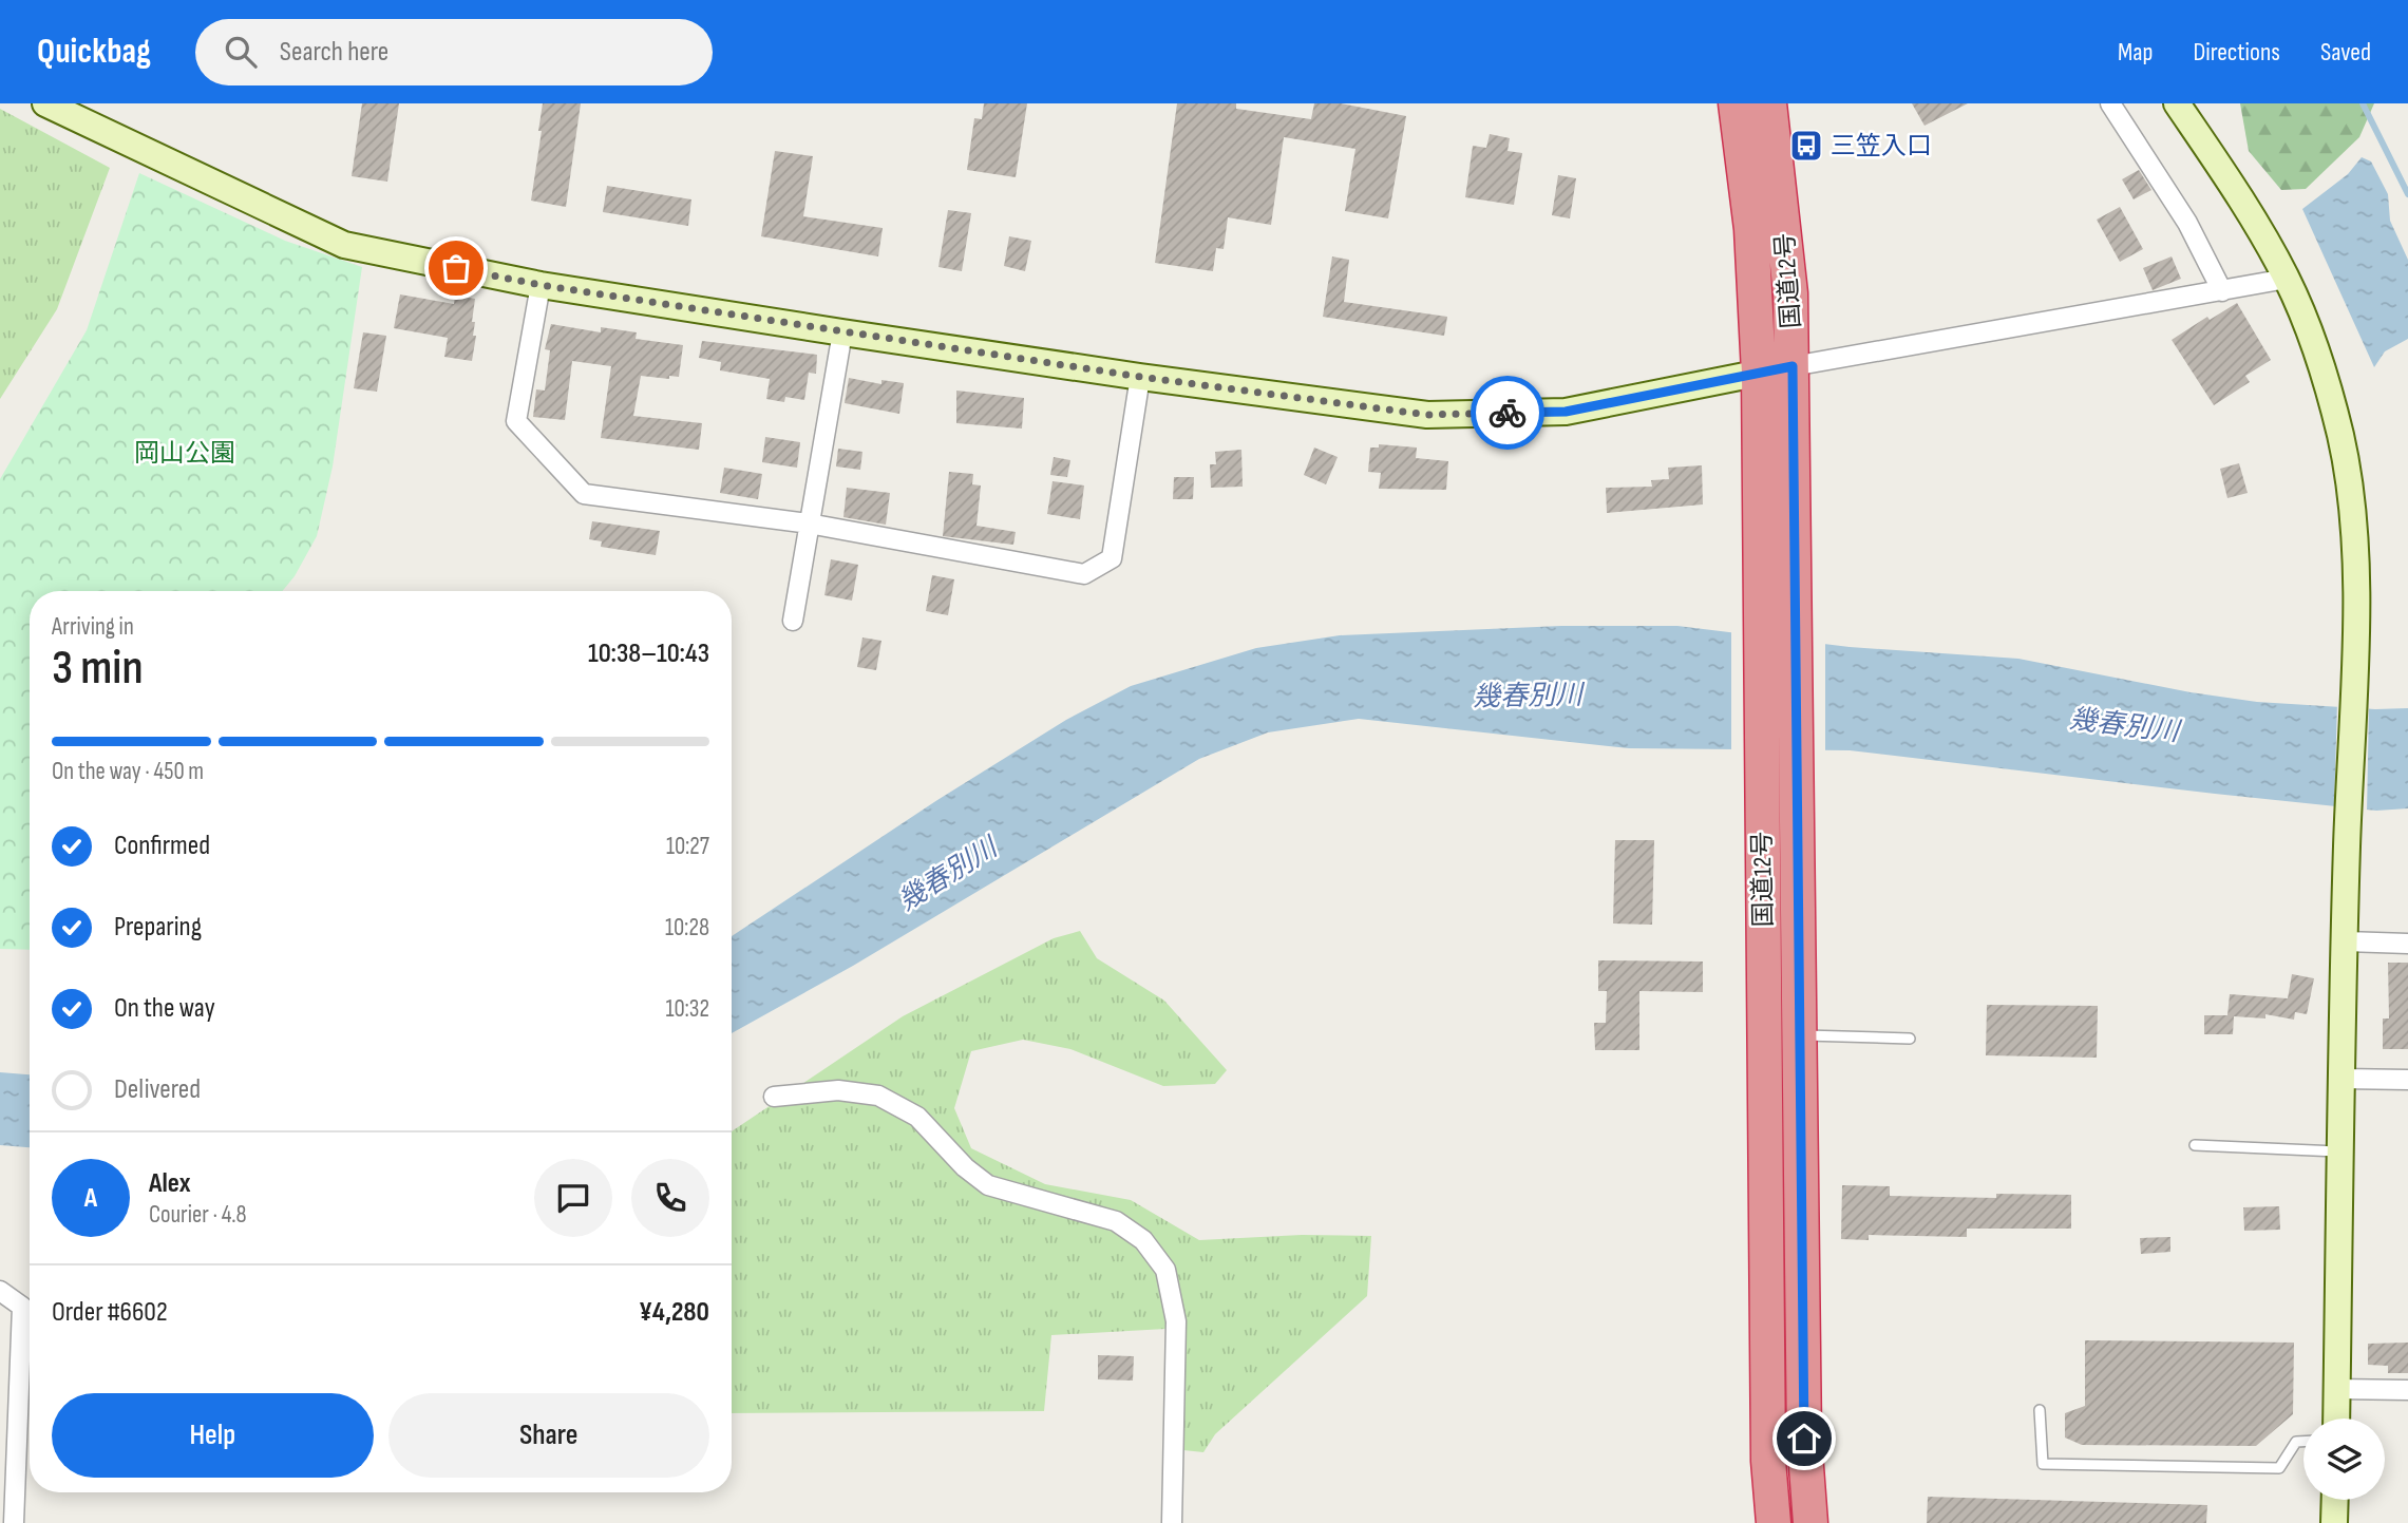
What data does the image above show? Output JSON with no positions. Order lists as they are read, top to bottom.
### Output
{
  "streets": {
    "highway": ["国道12号"]
  },
  "water": ["幾春別川"],
  "parks": ["岡山公園"],
  "places": {
    "bus stop": ["三笠入口"]
  },
  "page": {
    "header": "Quickbag",
    "search": "Search here",
    "nav": ["Map", "Directions", "Saved"],
    "heading": ["3 min", "Arriving in", "10:38–10:43"],
    "panel": [
      "Alex",
      "Courier · 4.8",
      "Order #6602",
      "¥4,280"
    ],
    "bar": "On the way · 450 m",
    "list": [
      ["Confirmed", "10:27"],
      ["Preparing", "10:28"],
      ["On the way", "10:32"],
      "Delivered"
    ],
    "round": "A",
    "buttons": ["Help", "Share"]
  }
}
